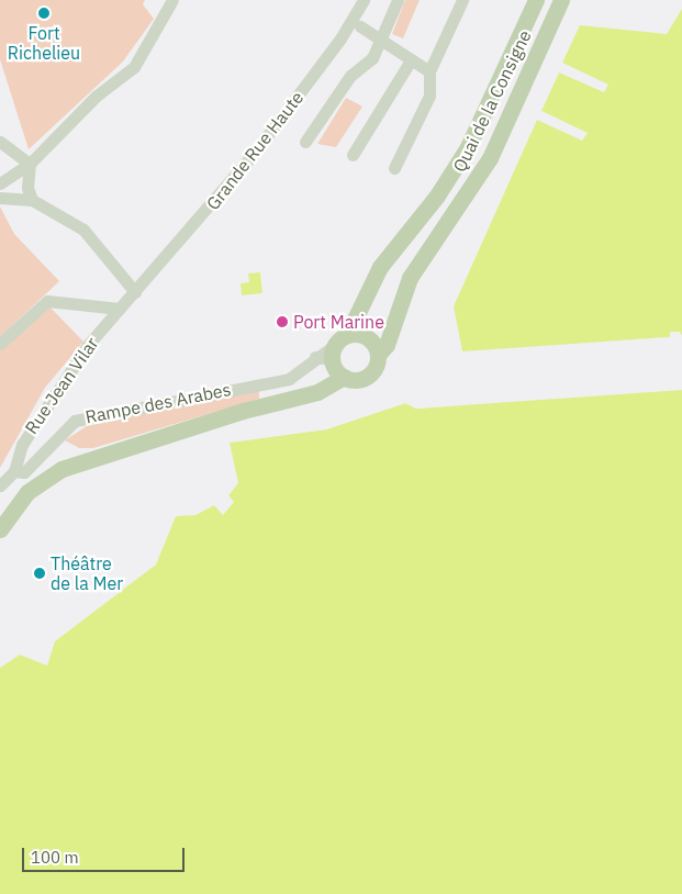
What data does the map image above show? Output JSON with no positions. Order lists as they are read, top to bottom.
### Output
{
  "streets": {
    "main road": ["Quai de la Consigne"],
    "street": ["Grande Rue Haute", "Rue Jean Vilar", "Rampe des Arabes"]
  },
  "crossings": [
    ["Grande Rue Haute", "Rue Jean Vilar"],
    ["Rue Jean Vilar", "Rampe des Arabes"]
  ],
  "places": ["Fort Richelieu", "Port Marine", "Théâtre de la Mer"],
  "scale_bar": "100 m"
}
